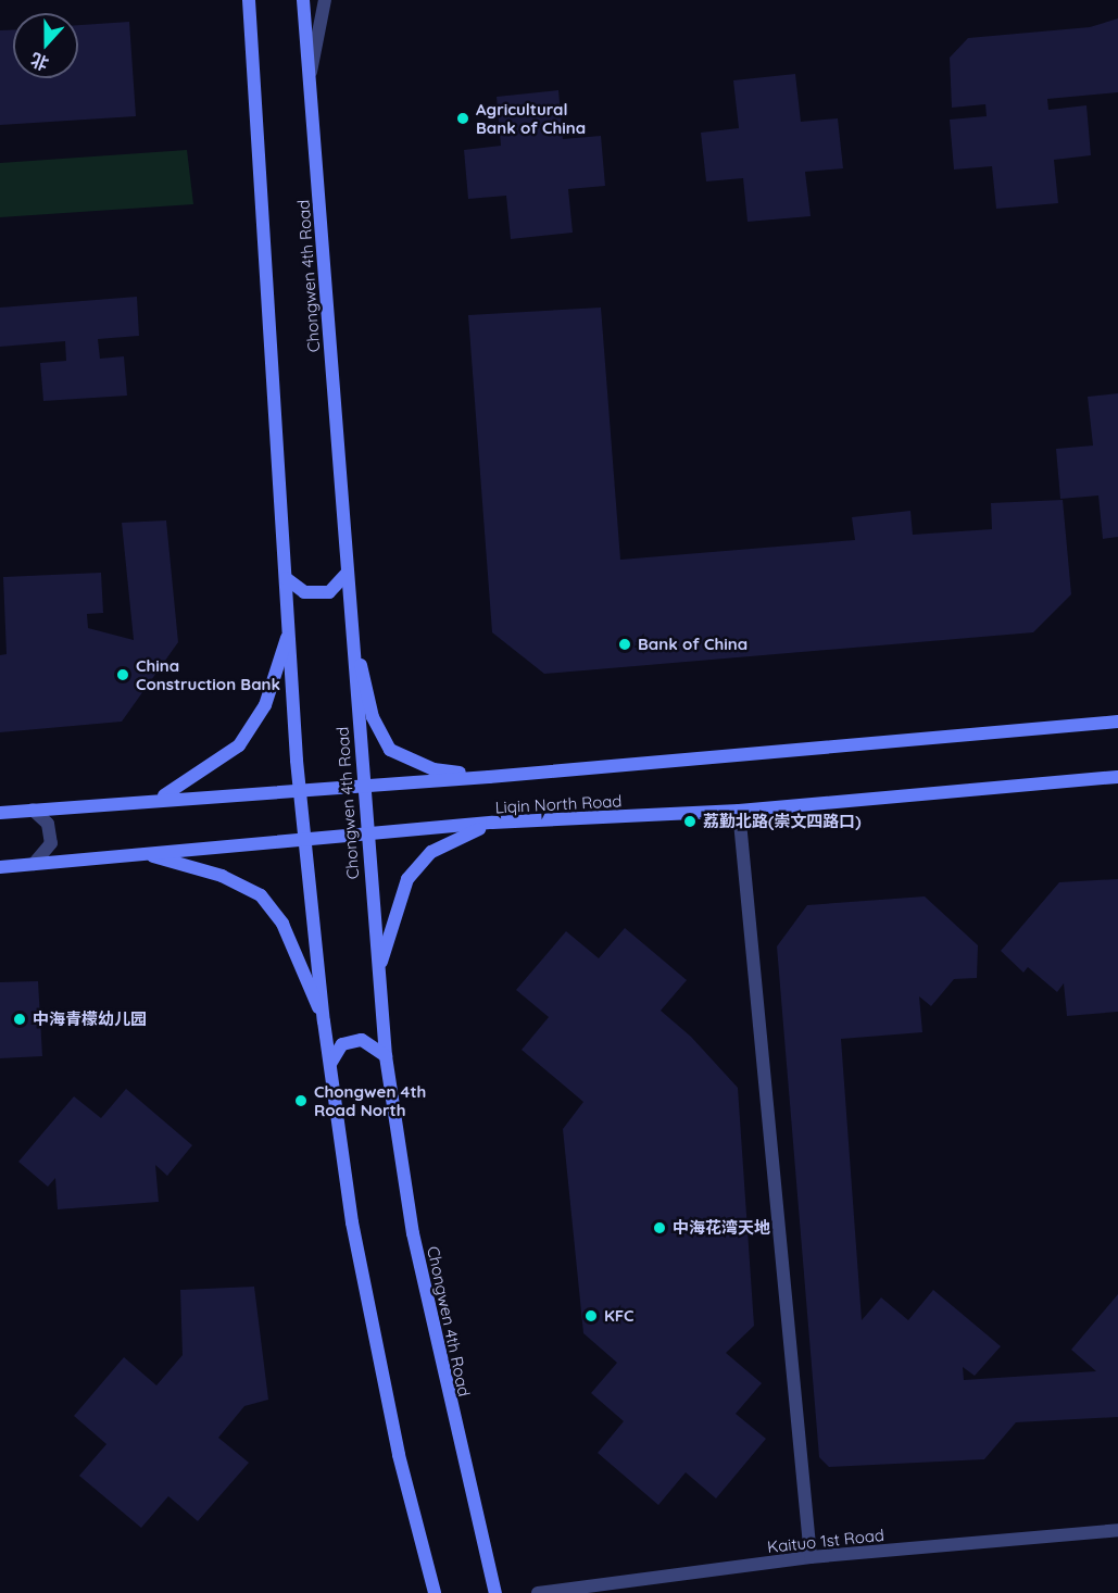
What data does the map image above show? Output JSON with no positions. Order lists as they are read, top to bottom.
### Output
{
  "streets": {
    "main road": ["Chongwen 4th Road", "Liqin North Road"],
    "street": ["Kaituo 1st Road"]
  },
  "crossings": [
    ["Chongwen 4th Road", "Liqin North Road"]
  ],
  "places": [
    "Agricultural Bank of China",
    "Bank of China",
    "China Construction Bank",
    "荔勤北路(崇文四路口)",
    "中海青檬幼儿园",
    "Chongwen 4th Road North",
    "中海花湾天地",
    "KFC"
  ],
  "north": "bottom"
}
